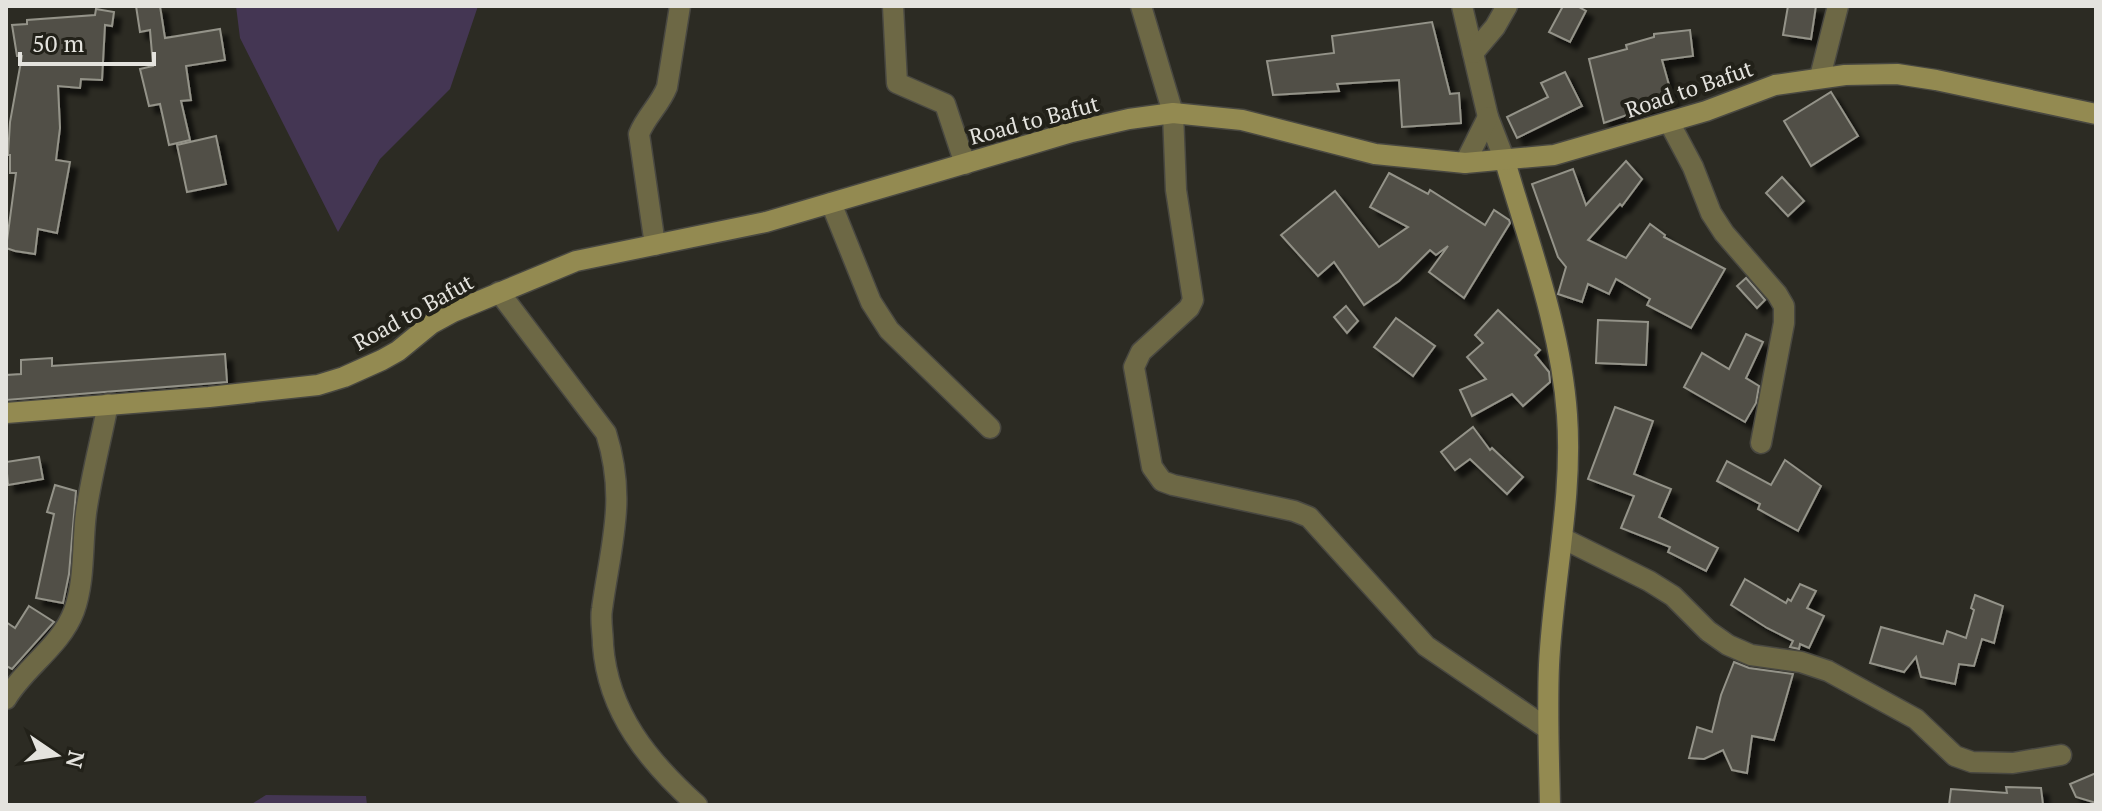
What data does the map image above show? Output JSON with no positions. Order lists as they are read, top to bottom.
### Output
{
  "streets": {
    "street": ["Road to Bafut"]
  },
  "scale_bar": "50 m",
  "north": "right"
}
